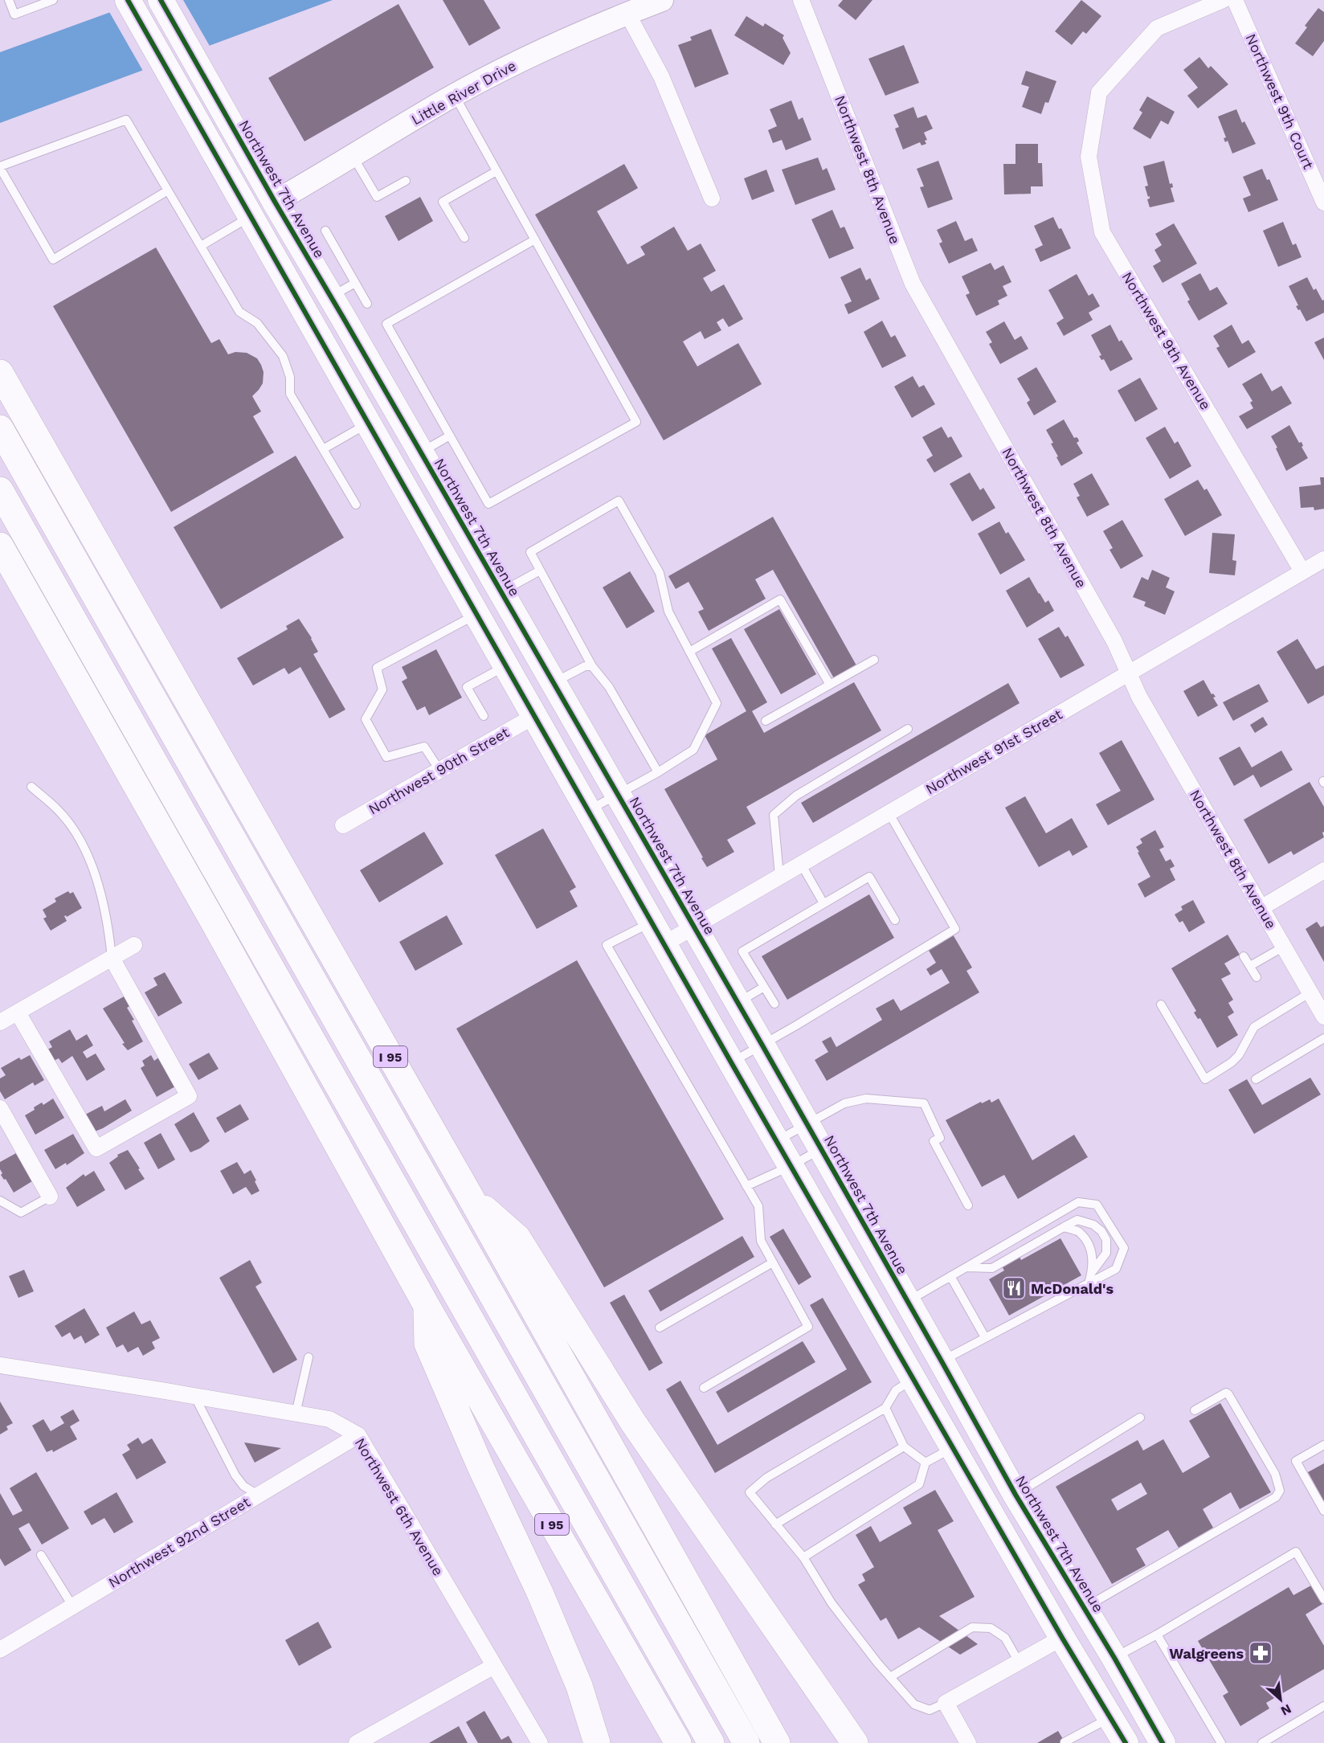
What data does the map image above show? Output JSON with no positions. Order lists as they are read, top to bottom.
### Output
{
  "streets": {
    "highway": ["I 95"],
    "main road": ["Northwest 7th Avenue"],
    "street": [
      "Little River Drive",
      "Northwest 9th Court",
      "Northwest 8th Avenue",
      "Northwest 9th Avenue",
      "Northwest 91st Street",
      "Northwest 90th Street",
      "Northwest 6th Avenue",
      "Northwest 92nd Street"
    ]
  },
  "crossings": [
    ["Little River Drive", "Northwest 7th Avenue"],
    ["Northwest 8th Avenue", "Northwest 91st Street"],
    ["Northwest 7th Avenue", "Northwest 91st Street"],
    ["Northwest 9th Avenue", "Northwest 91st Street"],
    ["Northwest 6th Avenue", "Northwest 92nd Street"]
  ],
  "places": {
    "restaurant": ["McDonald's"],
    "pharmacy": ["Walgreens"]
  },
  "north": "bottom right"
}
